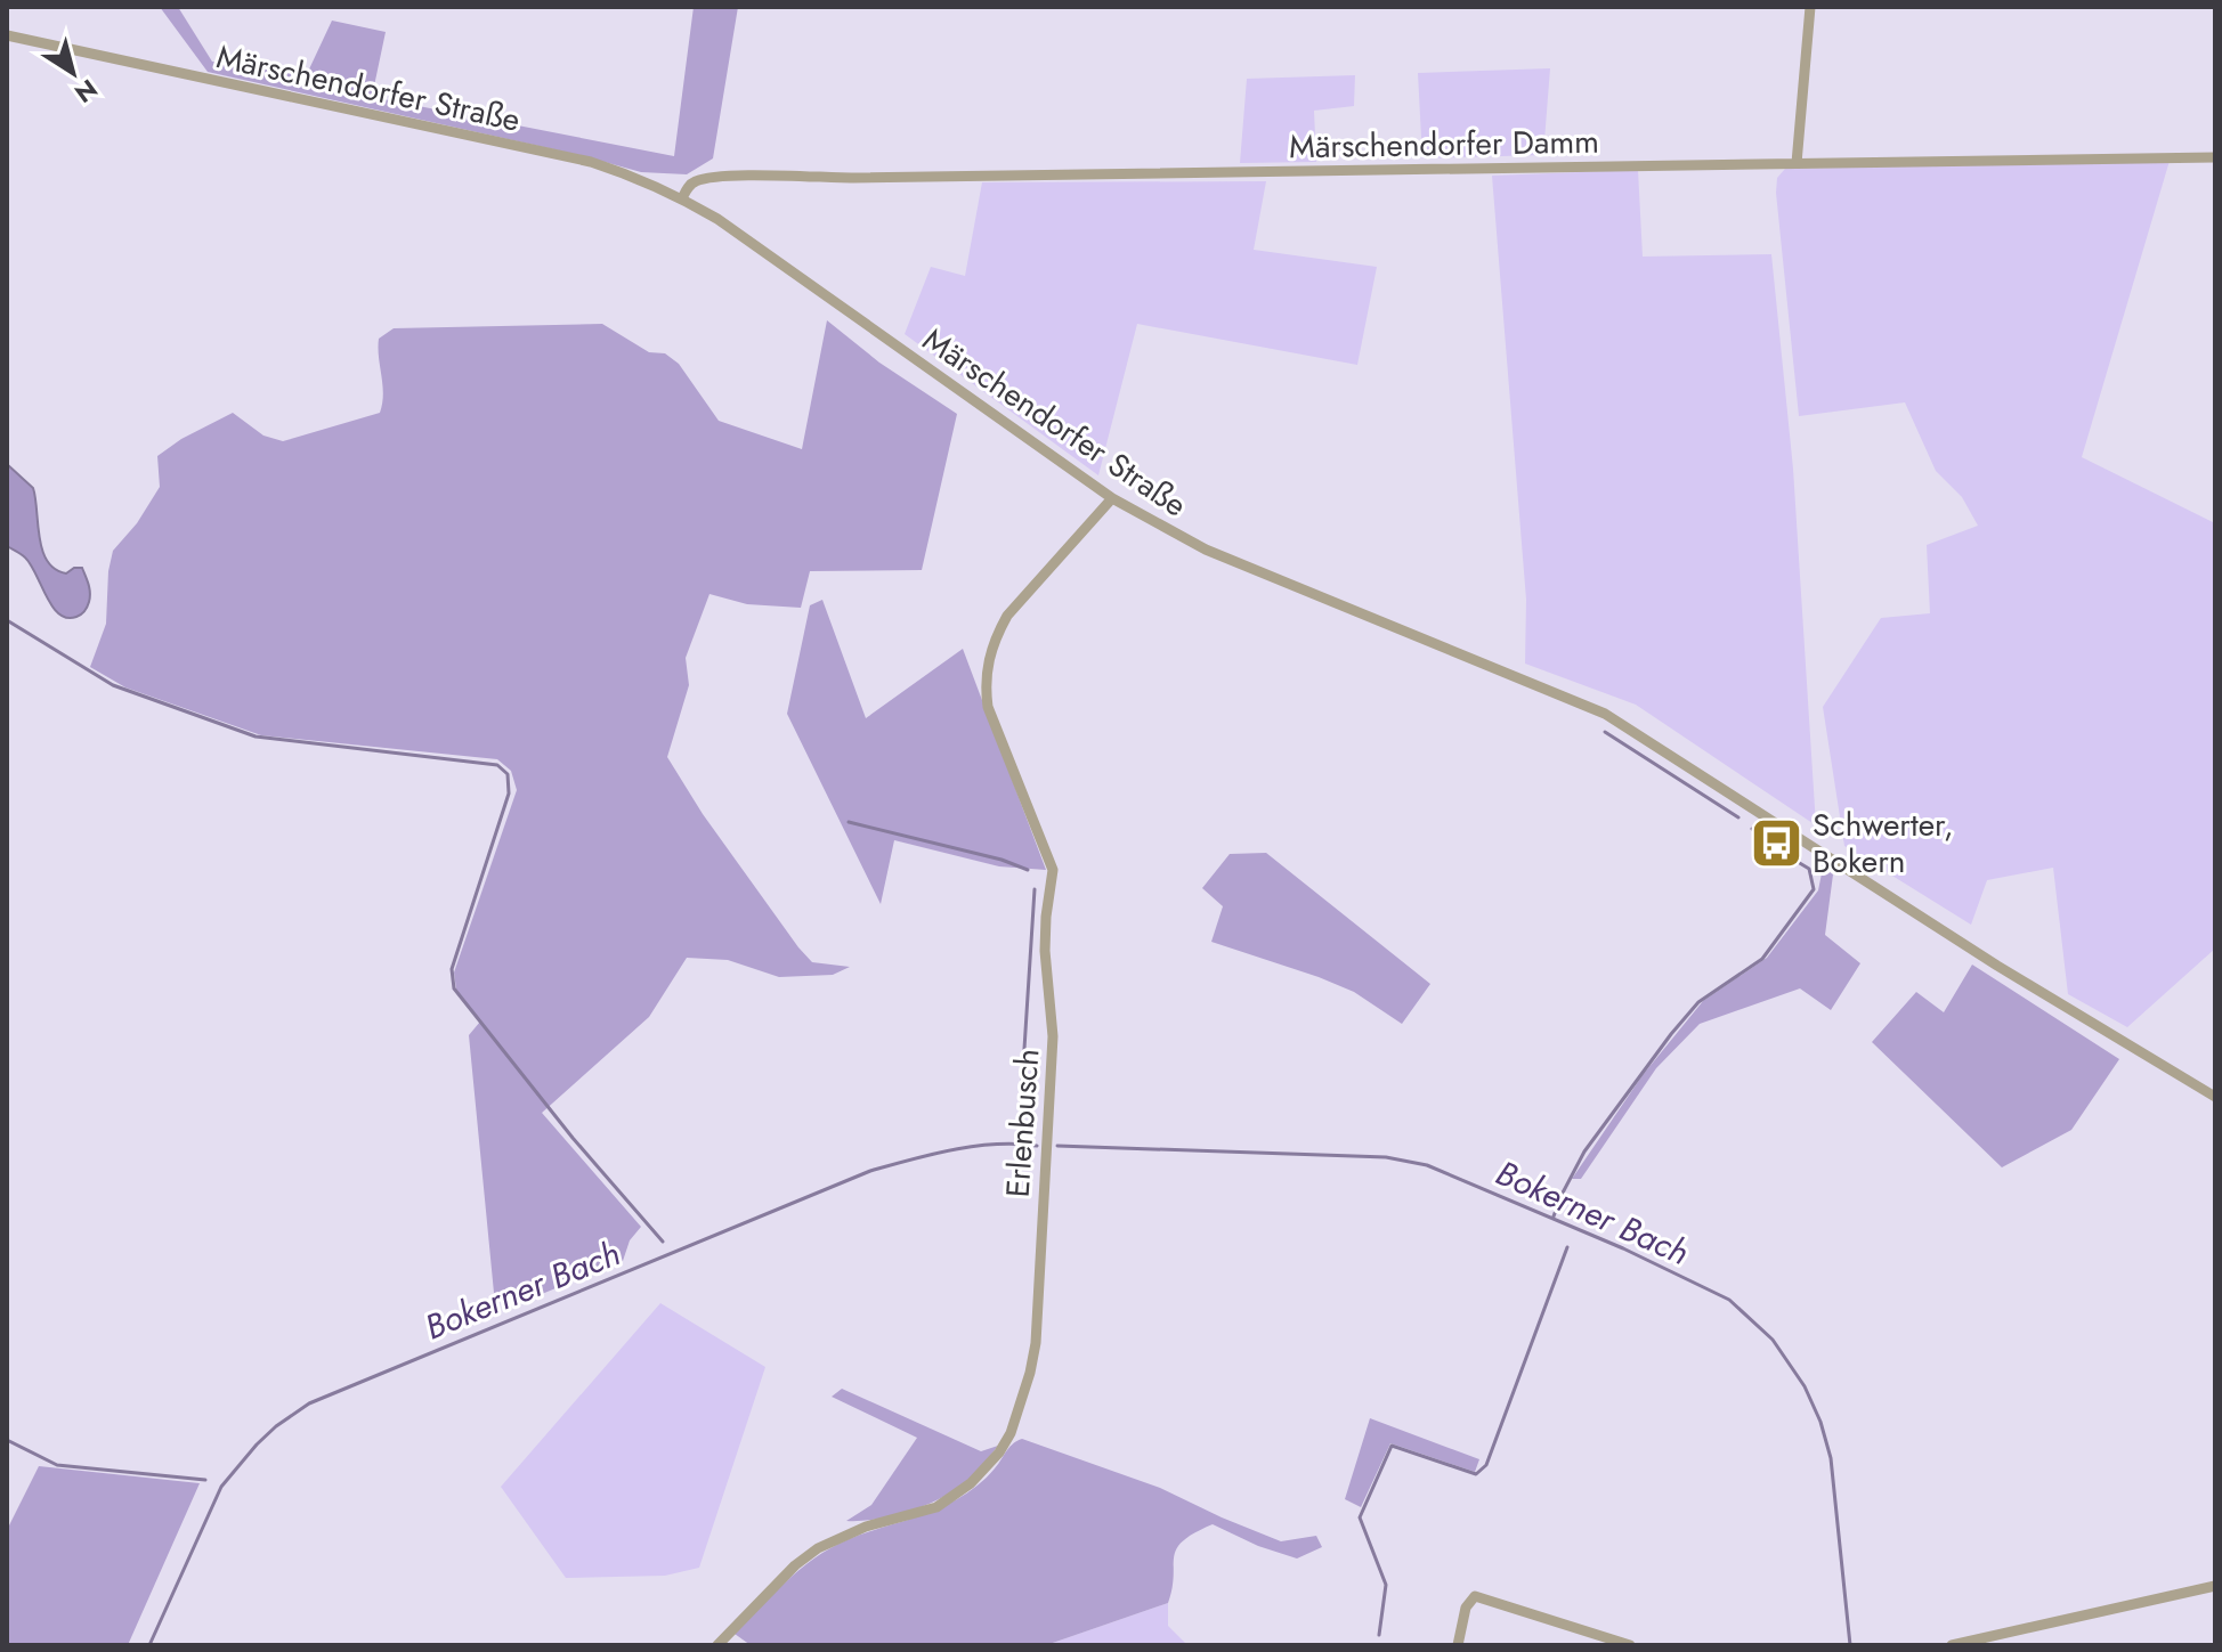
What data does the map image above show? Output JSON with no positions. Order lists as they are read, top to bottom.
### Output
{
  "streets": {
    "street": ["Märschendorfer Straße", "Märschendorfer Damm", "Erlenbusch"]
  },
  "crossings": [
    ["Märschendorfer Straße", "Märschendorfer Damm"],
    ["Märschendorfer Straße", "Erlenbusch"]
  ],
  "water": ["Bokerner Bach"],
  "places": {
    "bus stop": ["Schwerter, Bokern"]
  },
  "north": "bottom right"
}
